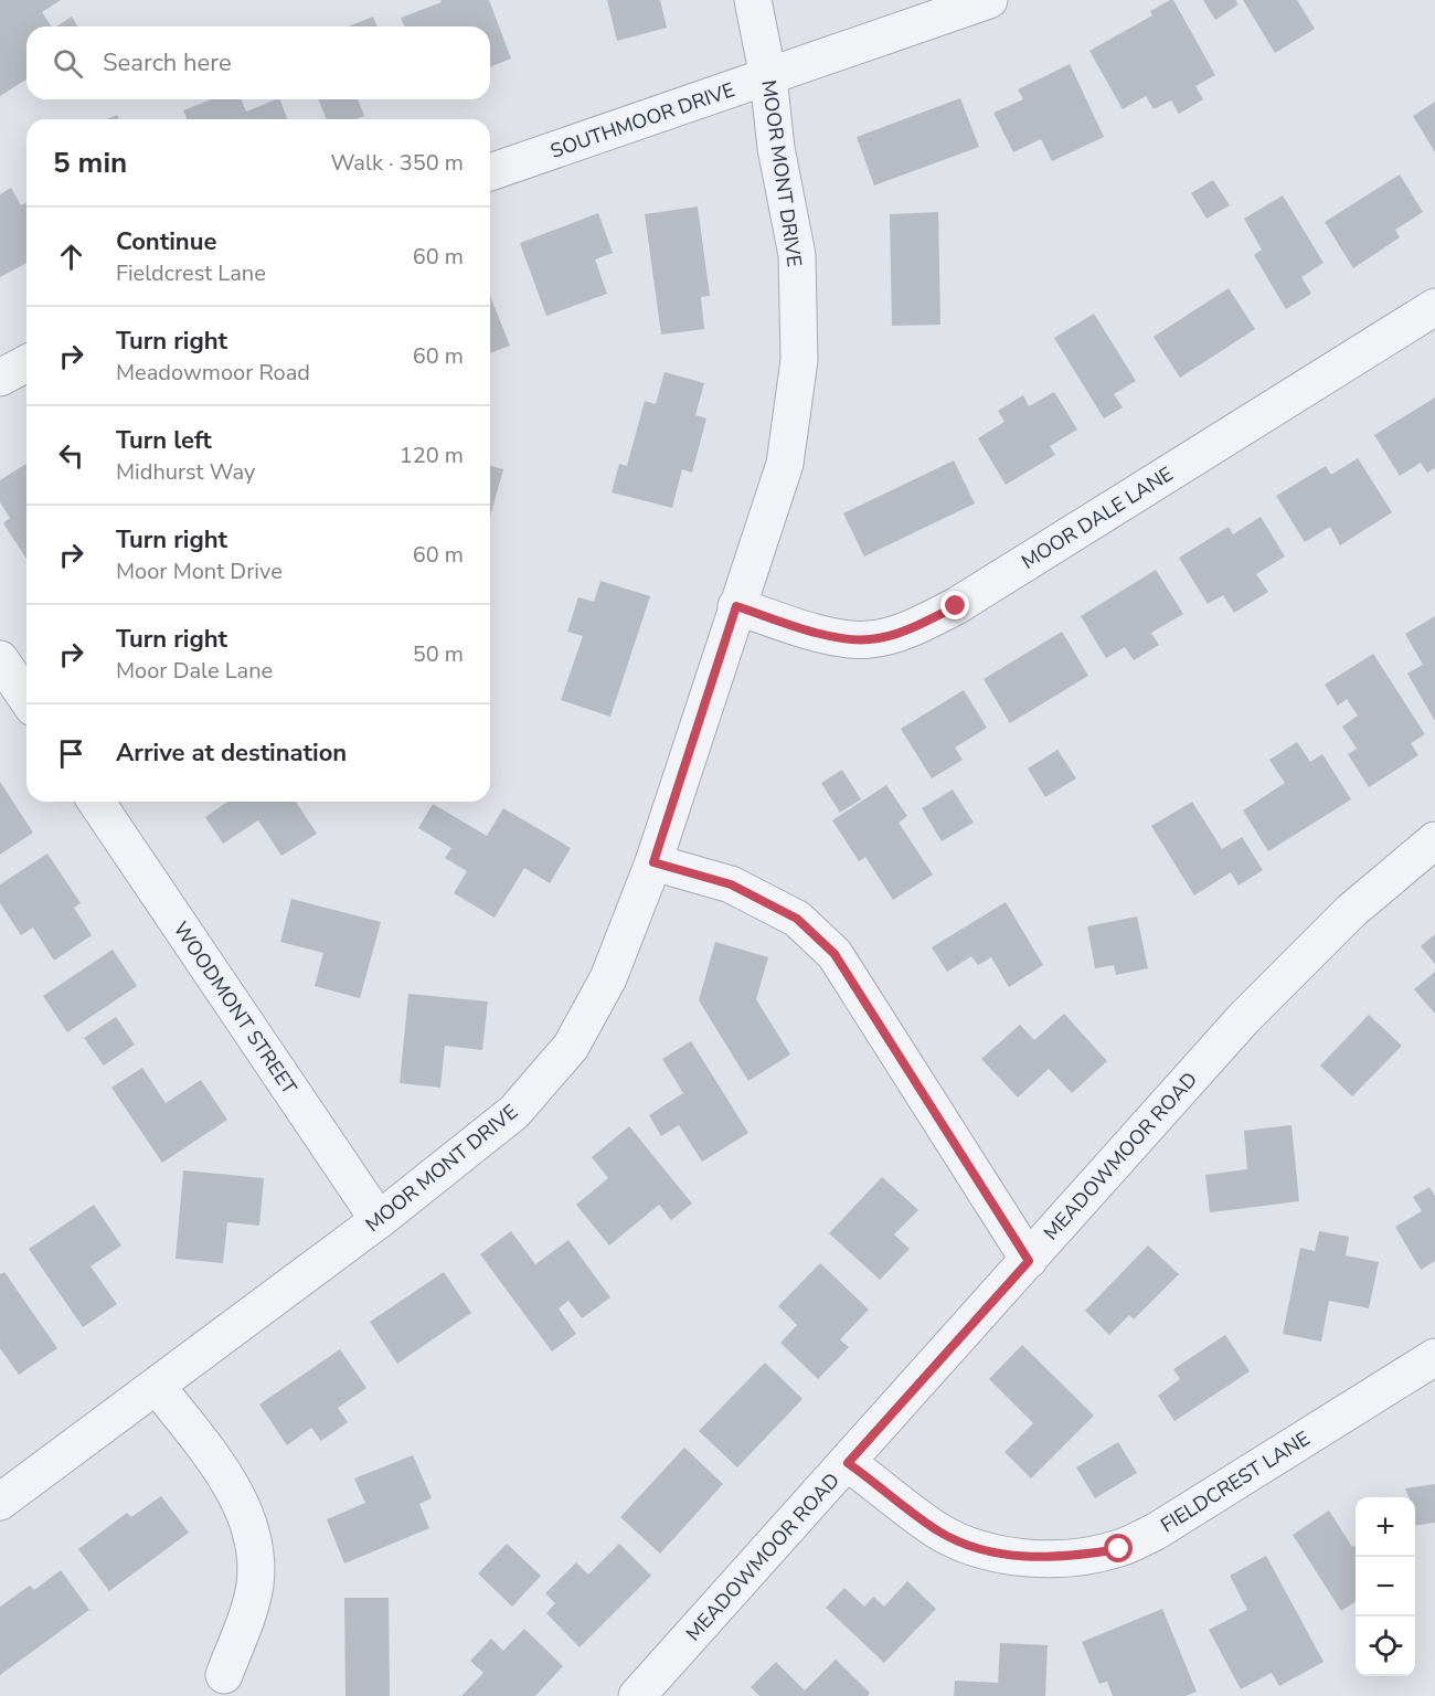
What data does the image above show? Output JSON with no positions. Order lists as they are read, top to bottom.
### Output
{
  "streets": {
    "street": [
      "SOUTHMOOR DRIVE",
      "MOOR MONT DRIVE",
      "MOOR DALE LANE",
      "WOODMONT STREET",
      "MEADOWMOOR ROAD",
      "FIELDCREST LANE"
    ]
  },
  "crossings": [
    ["SOUTHMOOR DRIVE", "MOOR MONT DRIVE"],
    ["MOOR MONT DRIVE", "MOOR DALE LANE"],
    ["MOOR MONT DRIVE", "WOODMONT STREET"],
    ["MEADOWMOOR ROAD", "FIELDCREST LANE"]
  ],
  "page": {
    "search": "Search here",
    "heading": ["5 min", "Walk · 350 m"],
    "list": [
      ["Continue", "Fieldcrest Lane", "60 m"],
      ["Turn right", "Meadowmoor Road", "60 m"],
      ["Turn left", "Midhurst Way", "120 m"],
      ["Turn right", "Moor Mont Drive", "60 m"],
      ["Turn right", "Moor Dale Lane", "50 m"],
      "Arrive at destination"
    ],
    "map_buttons": ["+", "−"]
  }
}
